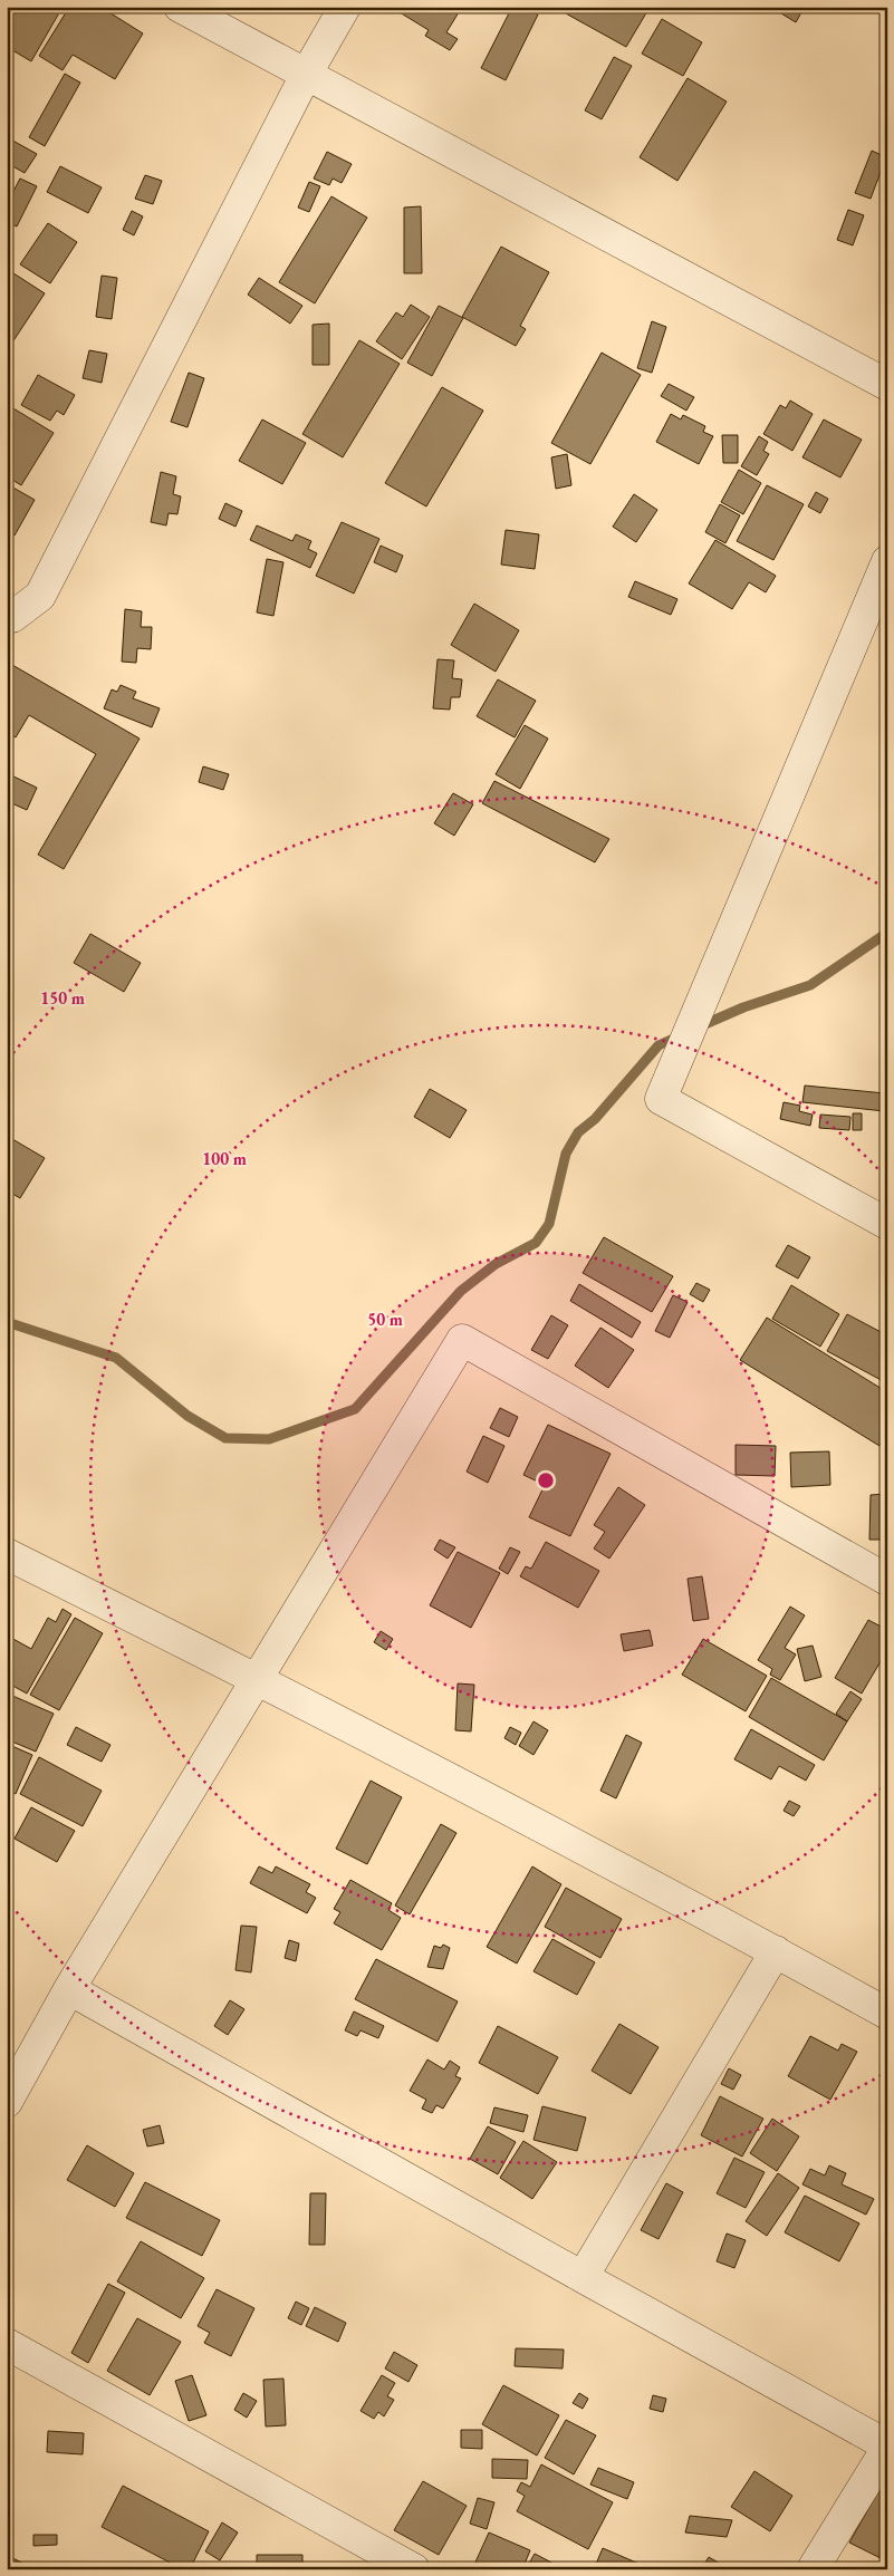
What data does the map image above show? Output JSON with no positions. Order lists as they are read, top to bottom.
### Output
{
  "rings": ["150 m", "100 m", "50 m"]
}
